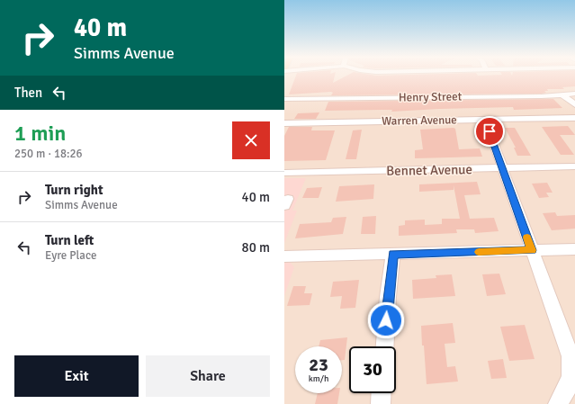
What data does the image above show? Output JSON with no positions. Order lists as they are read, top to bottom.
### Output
{
  "streets": {
    "street": ["Henry Street", "Warren Avenue", "Bennet Avenue"]
  },
  "page": {
    "turn": ["40 m", "Simms Avenue"],
    "then": "Then",
    "heading": ["1 min", "250 m · 18:26"],
    "list": [
      {
        "name": "Turn right",
        "note": "Simms Avenue",
        "value": "40 m"
      },
      {
        "name": "Turn left",
        "note": "Eyre Place",
        "value": "80 m"
      }
    ],
    "speed": "23 km/h",
    "limit": "30",
    "buttons": ["Exit", "Share"]
  }
}
